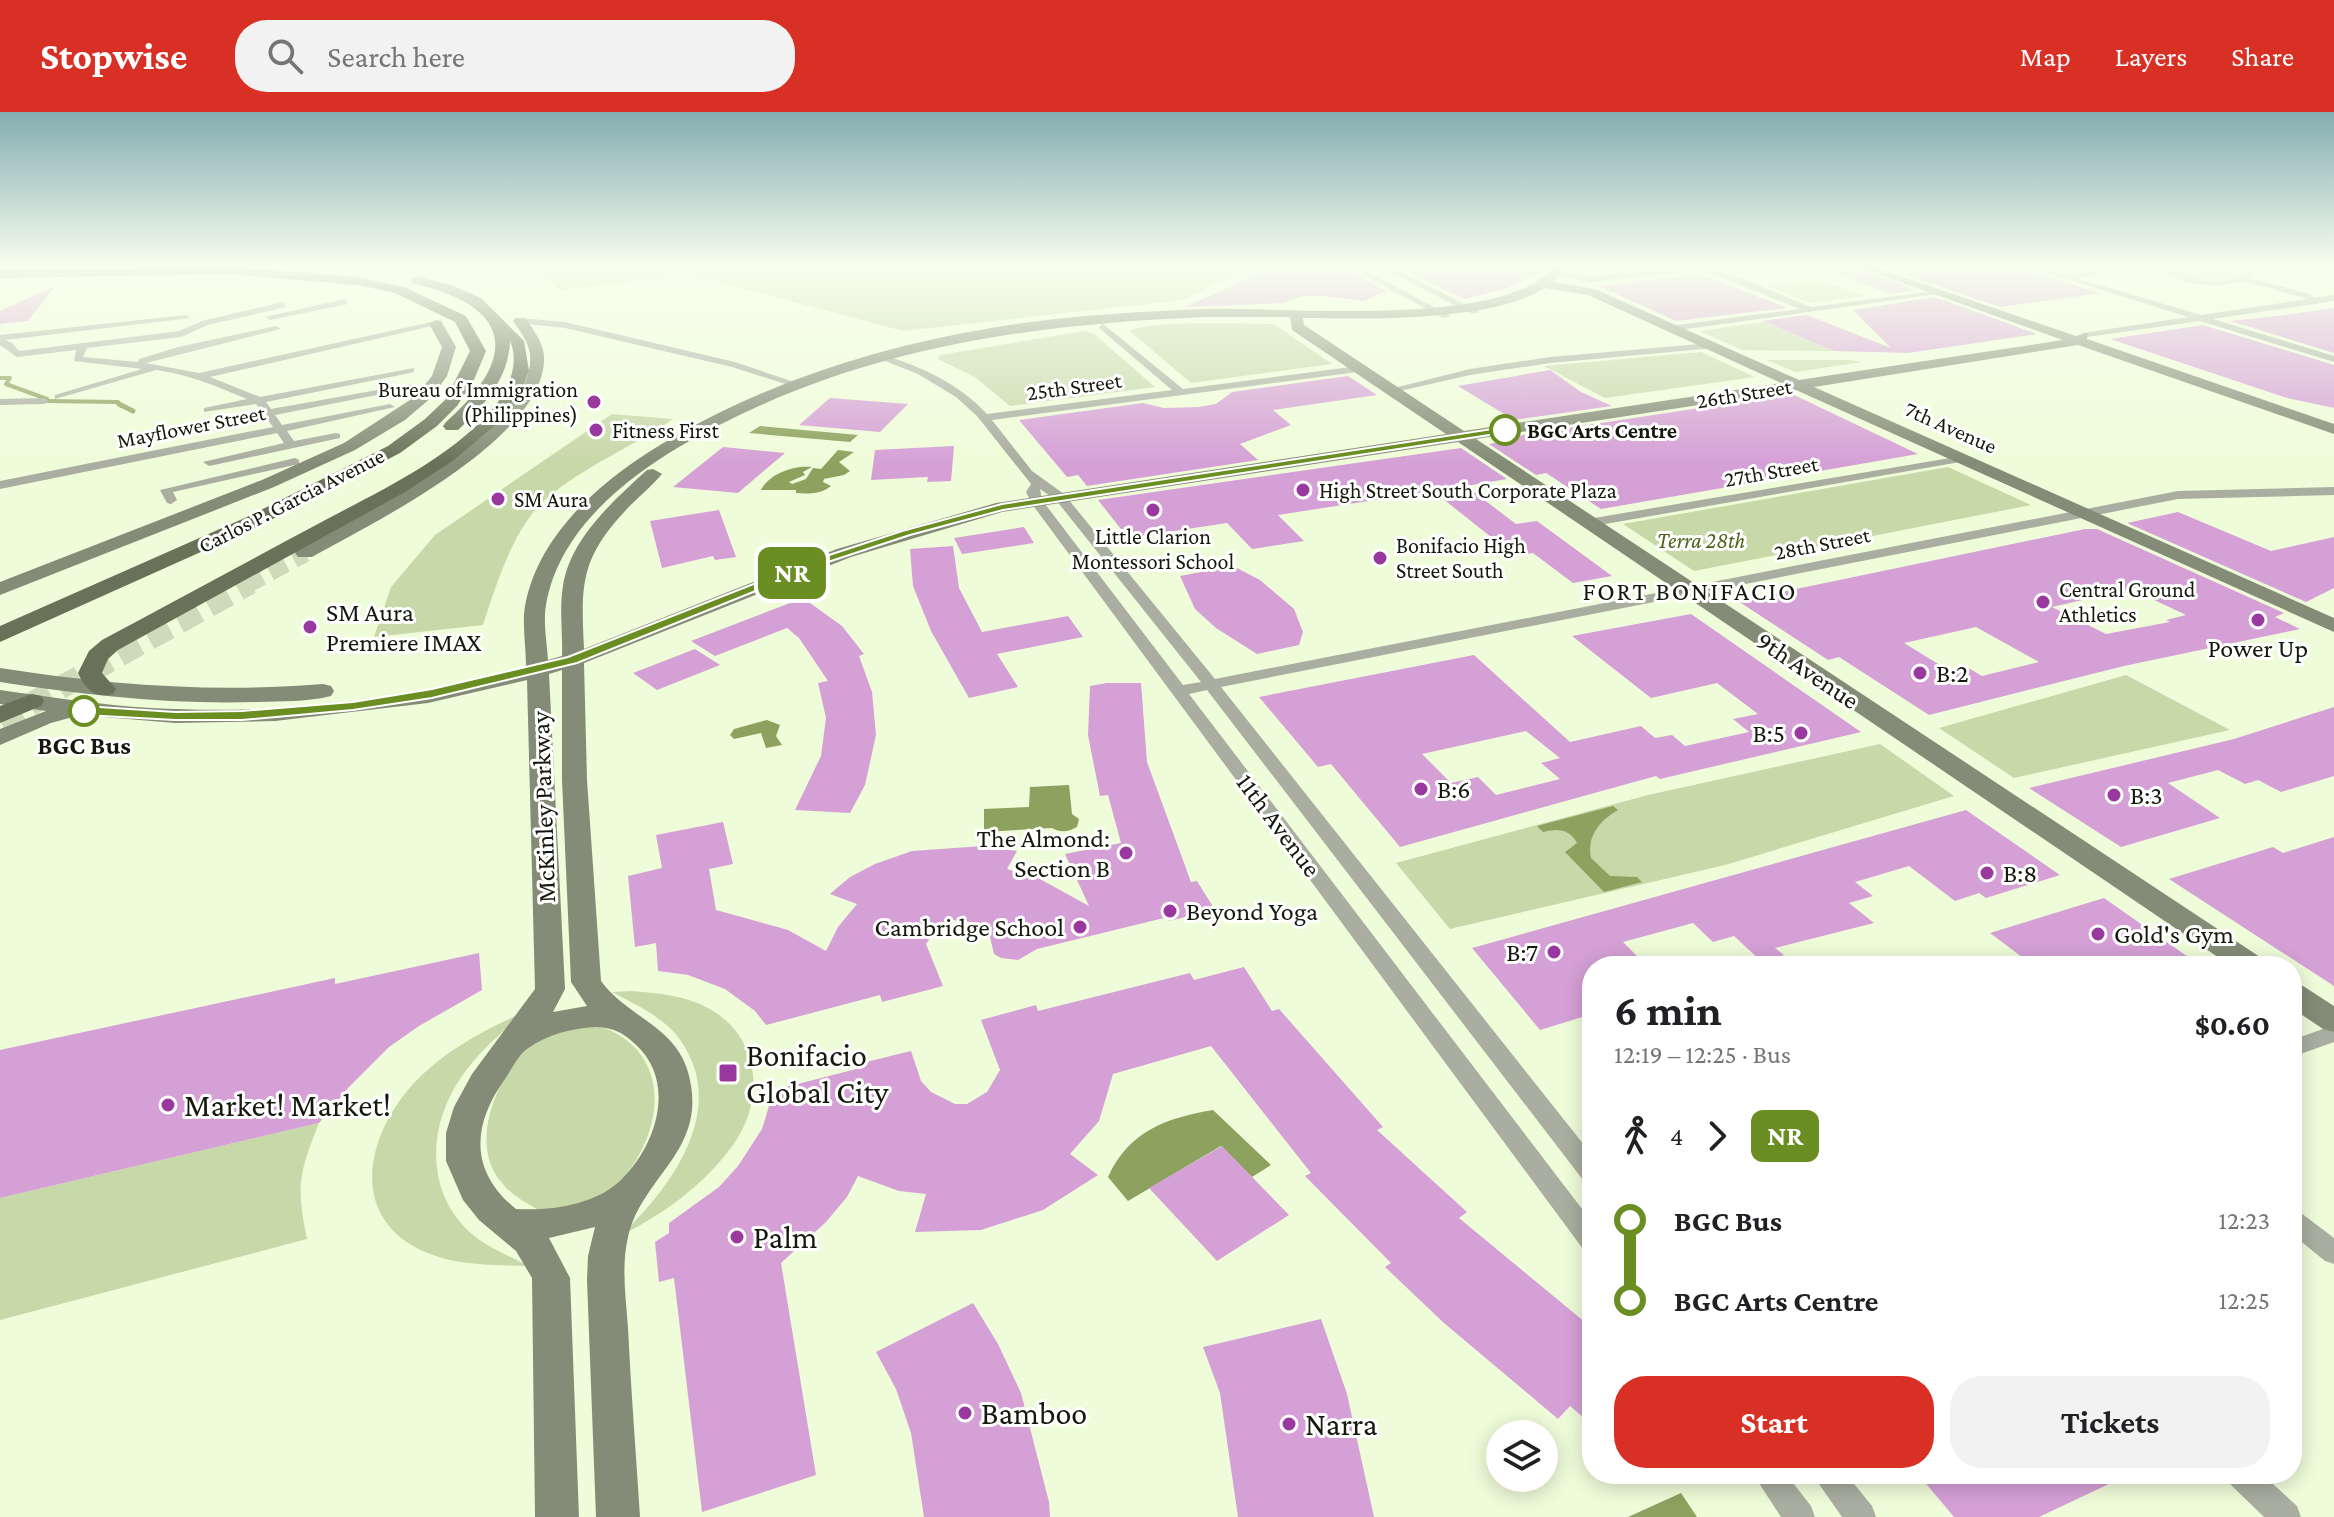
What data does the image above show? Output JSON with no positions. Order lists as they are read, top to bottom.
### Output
{
  "streets": {
    "main road": [
      "26th Street",
      "7th Avenue",
      "Carlos P. Garcia Avenue",
      "9th Avenue",
      "McKinley Parkway"
    ],
    "street": [
      "25th Street",
      "Mayflower Street",
      "27th Street",
      "28th Street",
      "11th Avenue"
    ]
  },
  "crossings": [
    ["25th Street", "9th Avenue"],
    ["25th Street", "11th Avenue"],
    ["26th Street", "7th Avenue"],
    ["26th Street", "9th Avenue"],
    ["26th Street", "McKinley Parkway"],
    ["26th Street", "11th Avenue"],
    ["7th Avenue", "27th Street"],
    ["7th Avenue", "28th Street"],
    ["27th Street", "9th Avenue"],
    ["28th Street", "9th Avenue"],
    ["28th Street", "11th Avenue"],
    ["McKinley Parkway", "11th Avenue"]
  ],
  "districts": ["FORT BONIFACIO"],
  "parks": ["Terra 28th"],
  "places": {
    "other": [
      "Bureau of Immigration (Philippines)",
      "Fitness First",
      "BGC Arts Centre",
      "High Street South Corporate Plaza",
      "SM Aura",
      "Little Clarion Montessori School",
      "Bonifacio High Street South",
      "Central Ground Athletics",
      "Power Up",
      "SM Aura Premiere IMAX",
      "B:2",
      "BGC Bus",
      "B:5",
      "B:6",
      "B:3",
      "The Almond: Section B",
      "B:8",
      "Beyond Yoga",
      "Cambridge School",
      "Gold's Gym",
      "B:7",
      "Market! Market!",
      "Palm",
      "Bamboo",
      "Narra"
    ],
    "transit": ["Bonifacio Global City"]
  },
  "lines": ["bus line NR"],
  "page": {
    "header": "Stopwise",
    "search": "Search here",
    "nav": ["Map", "Layers", "Share"],
    "on_map": "NR",
    "heading": ["6 min", "12:19 – 12:25 · Bus", "$0.60"],
    "legs": ["4", "NR"],
    "list": [
      {
        "name": "BGC Bus",
        "value": "12:23"
      },
      {
        "name": "BGC Arts Centre",
        "value": "12:25"
      }
    ],
    "buttons": ["Start", "Tickets"]
  }
}
